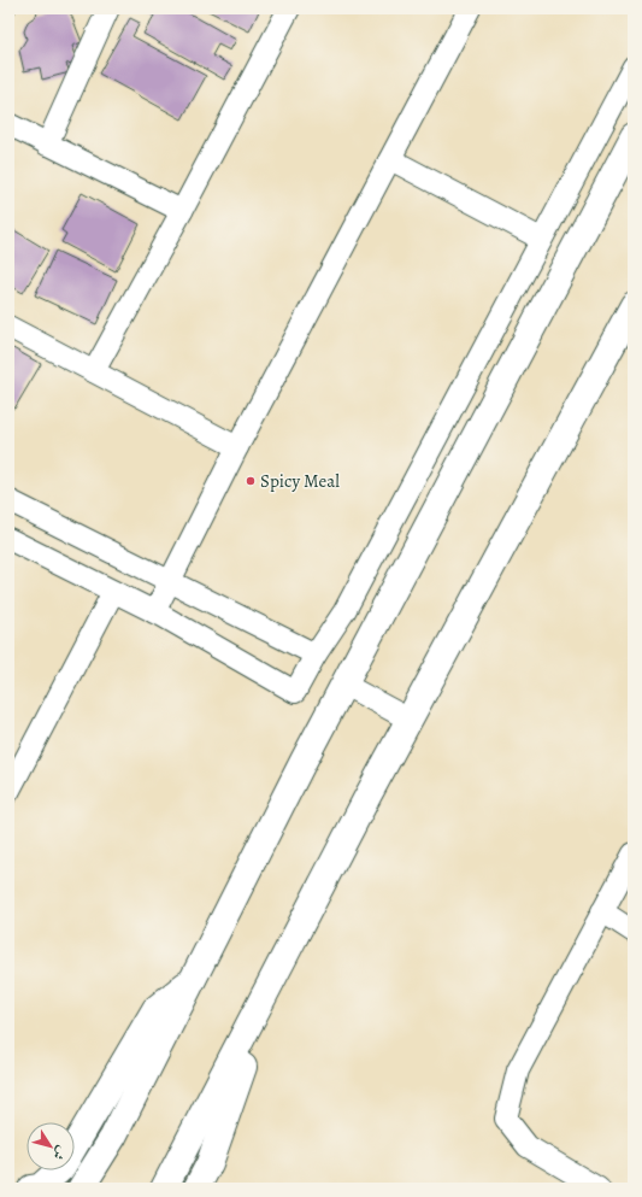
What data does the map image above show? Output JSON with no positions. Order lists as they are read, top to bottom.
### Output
{
  "places": ["Spicy Meal"],
  "north": "bottom right"
}
